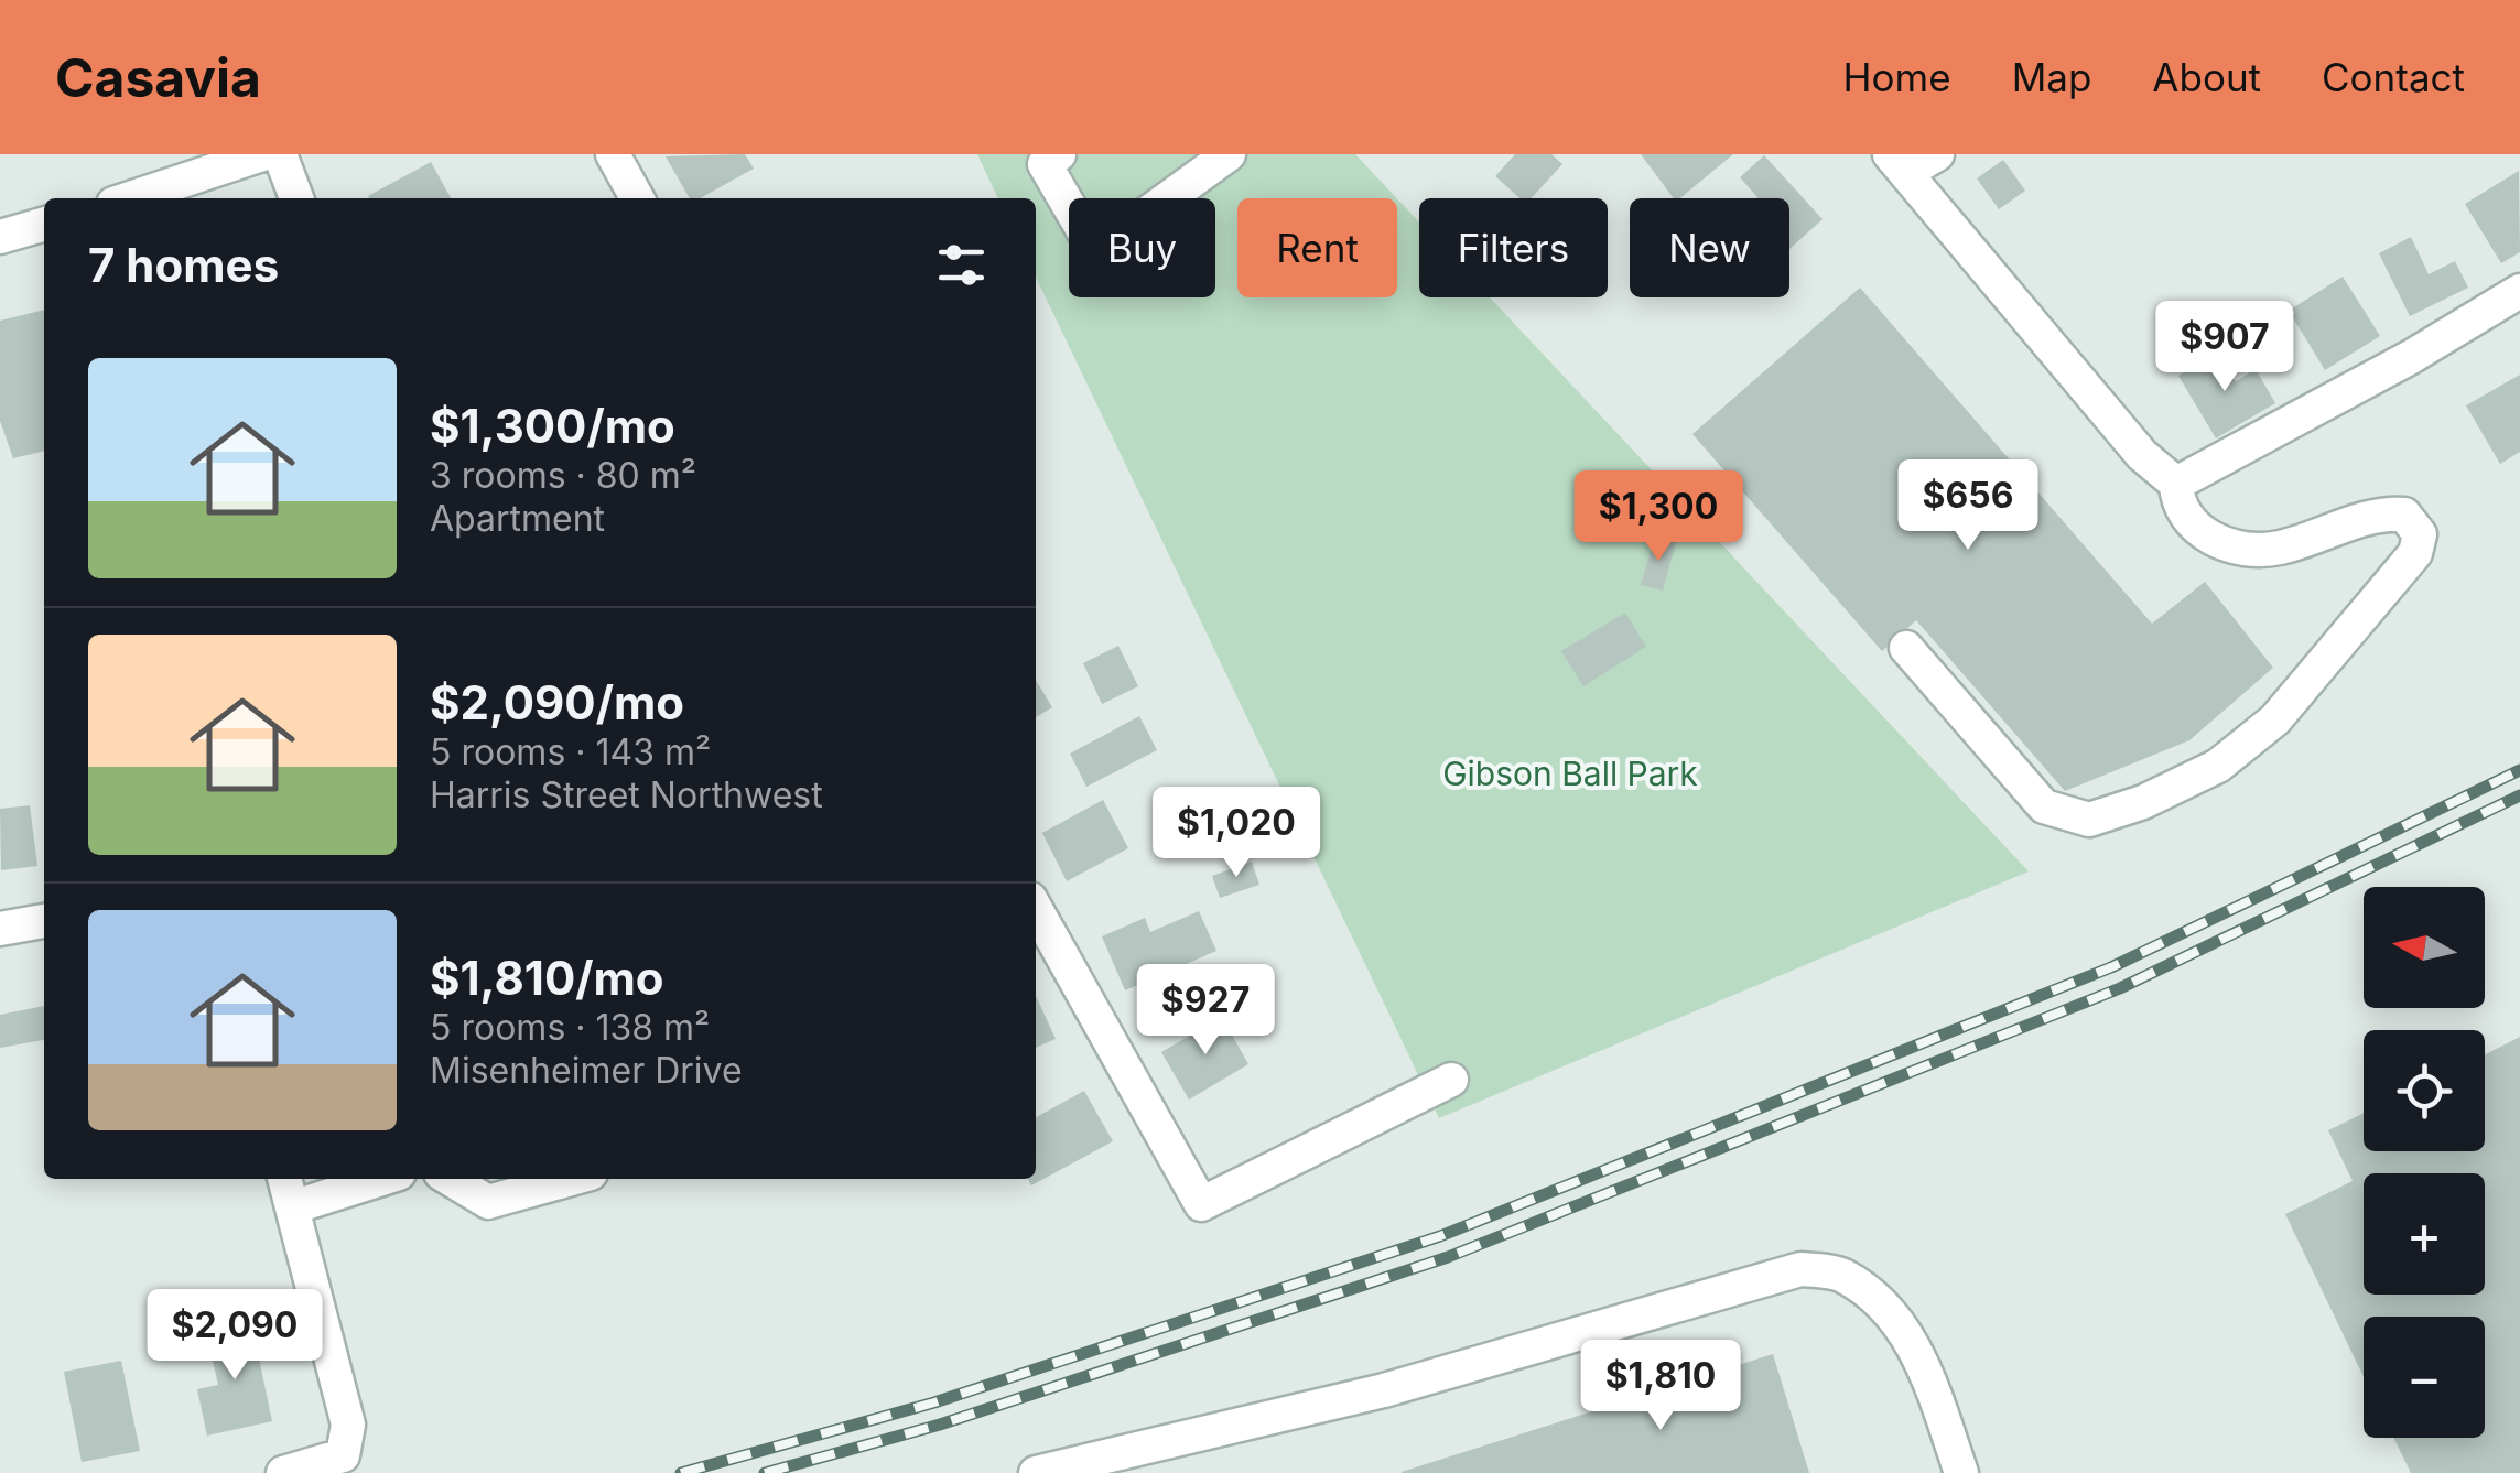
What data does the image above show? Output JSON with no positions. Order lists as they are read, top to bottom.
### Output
{
  "parks": ["Gibson Ball Park"],
  "north": "left",
  "page": {
    "header": "Casavia",
    "nav": [
      "Home",
      "Map",
      "About",
      "Contact"
    ],
    "chip": [
      "Buy",
      "Rent",
      "Filters",
      "New"
    ],
    "heading": "7 homes",
    "price": [
      "$907",
      "$656",
      "$1,300",
      "$1,020",
      "$927",
      "$2,090",
      "$1,810"
    ],
    "list": [
      {
        "name": "$1,300/mo",
        "note": "3 rooms · 80 m² · Apartment"
      },
      {
        "name": "$2,090/mo",
        "note": "5 rooms · 143 m² · Harris Street Northwest"
      },
      {
        "name": "$1,810/mo",
        "note": "5 rooms · 138 m² · Misenheimer Drive"
      }
    ],
    "map_buttons": ["+", "−"]
  }
}
